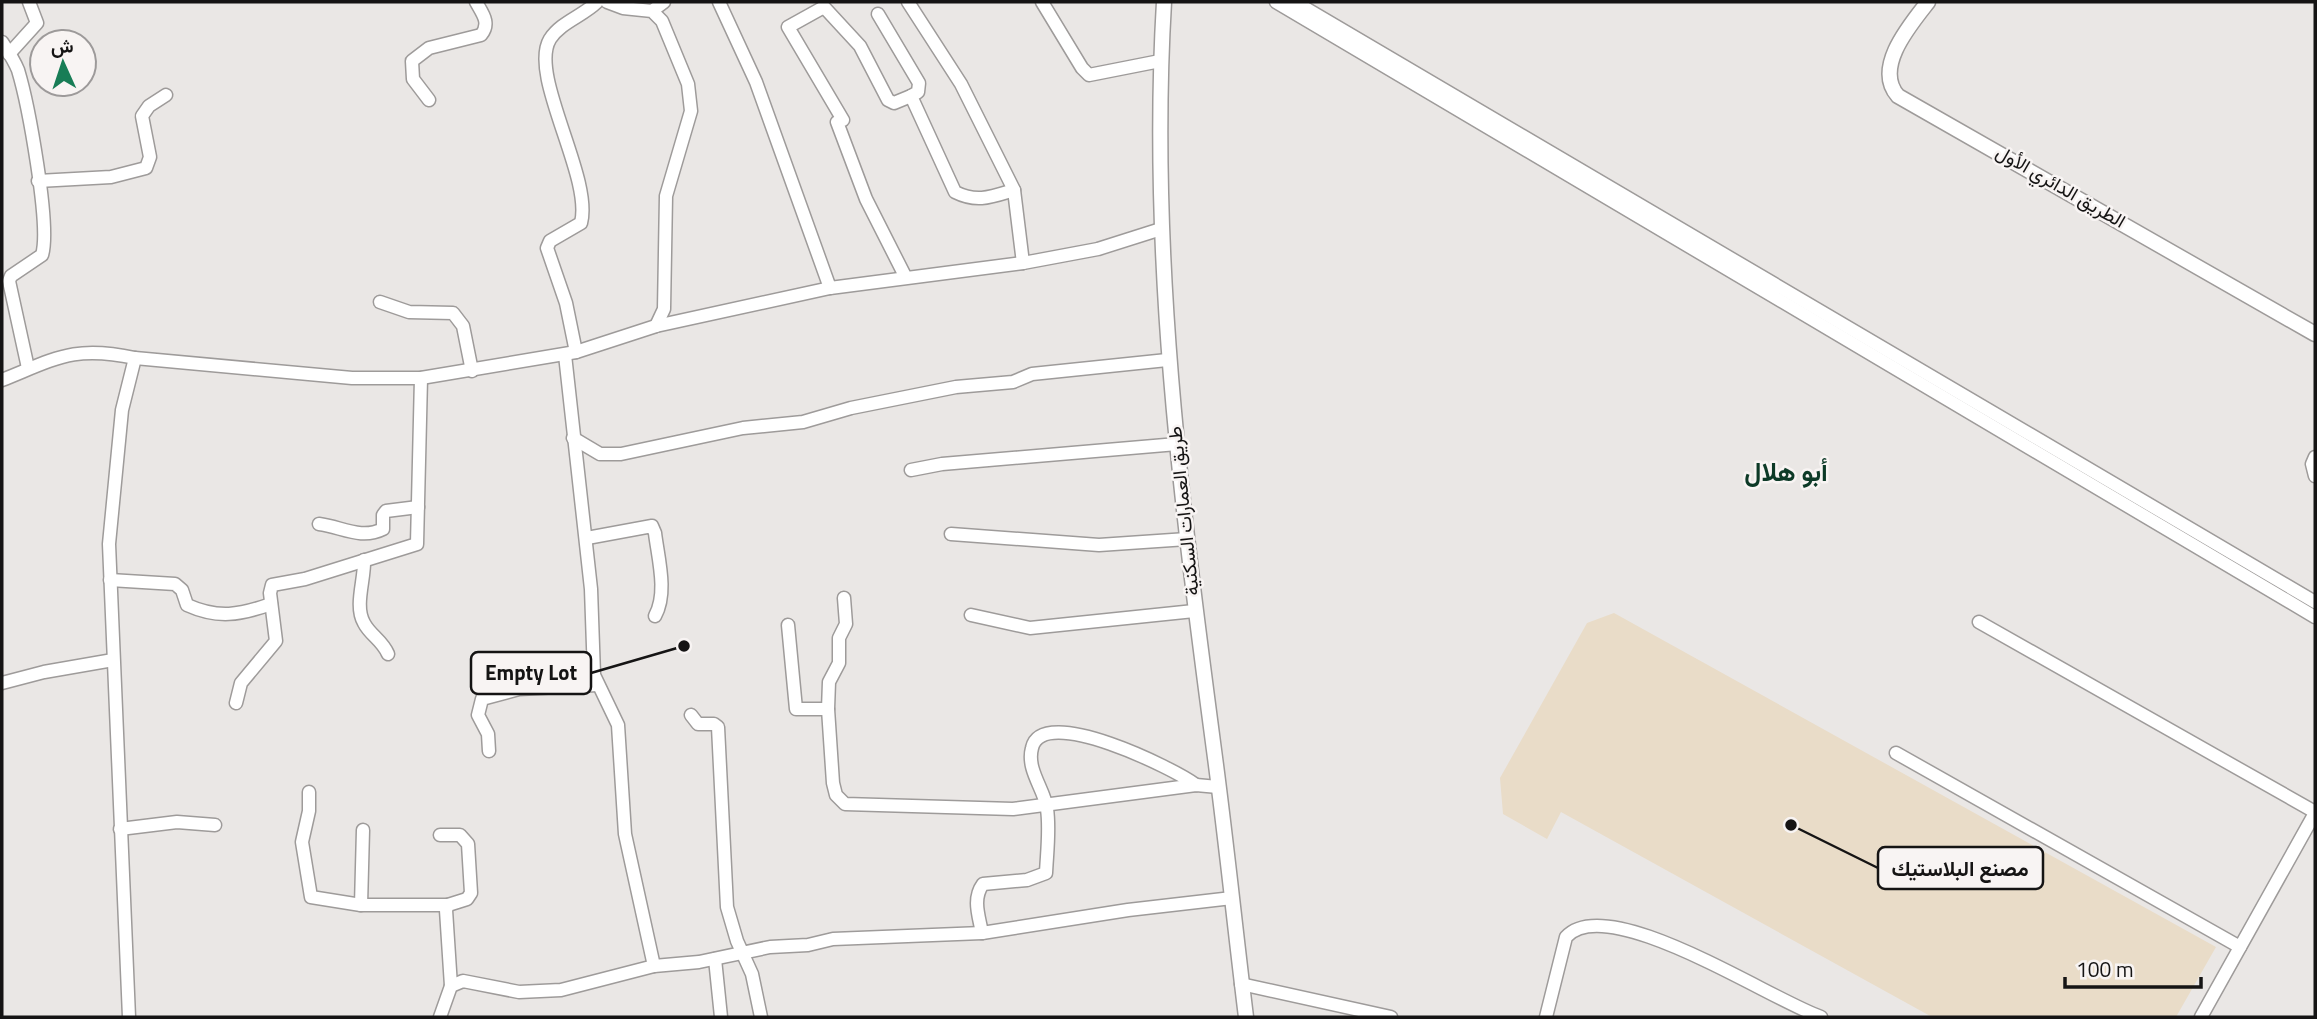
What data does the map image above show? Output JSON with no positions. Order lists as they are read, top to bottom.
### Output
{
  "streets": {
    "main road": ["الطريق الدائري الأول", "طريق العمارات السكنية"]
  },
  "districts": ["أبو هلال"],
  "places": ["Empty Lot", "مصنع البلاستيك"],
  "scale_bar": "100 m",
  "north": "top"
}
